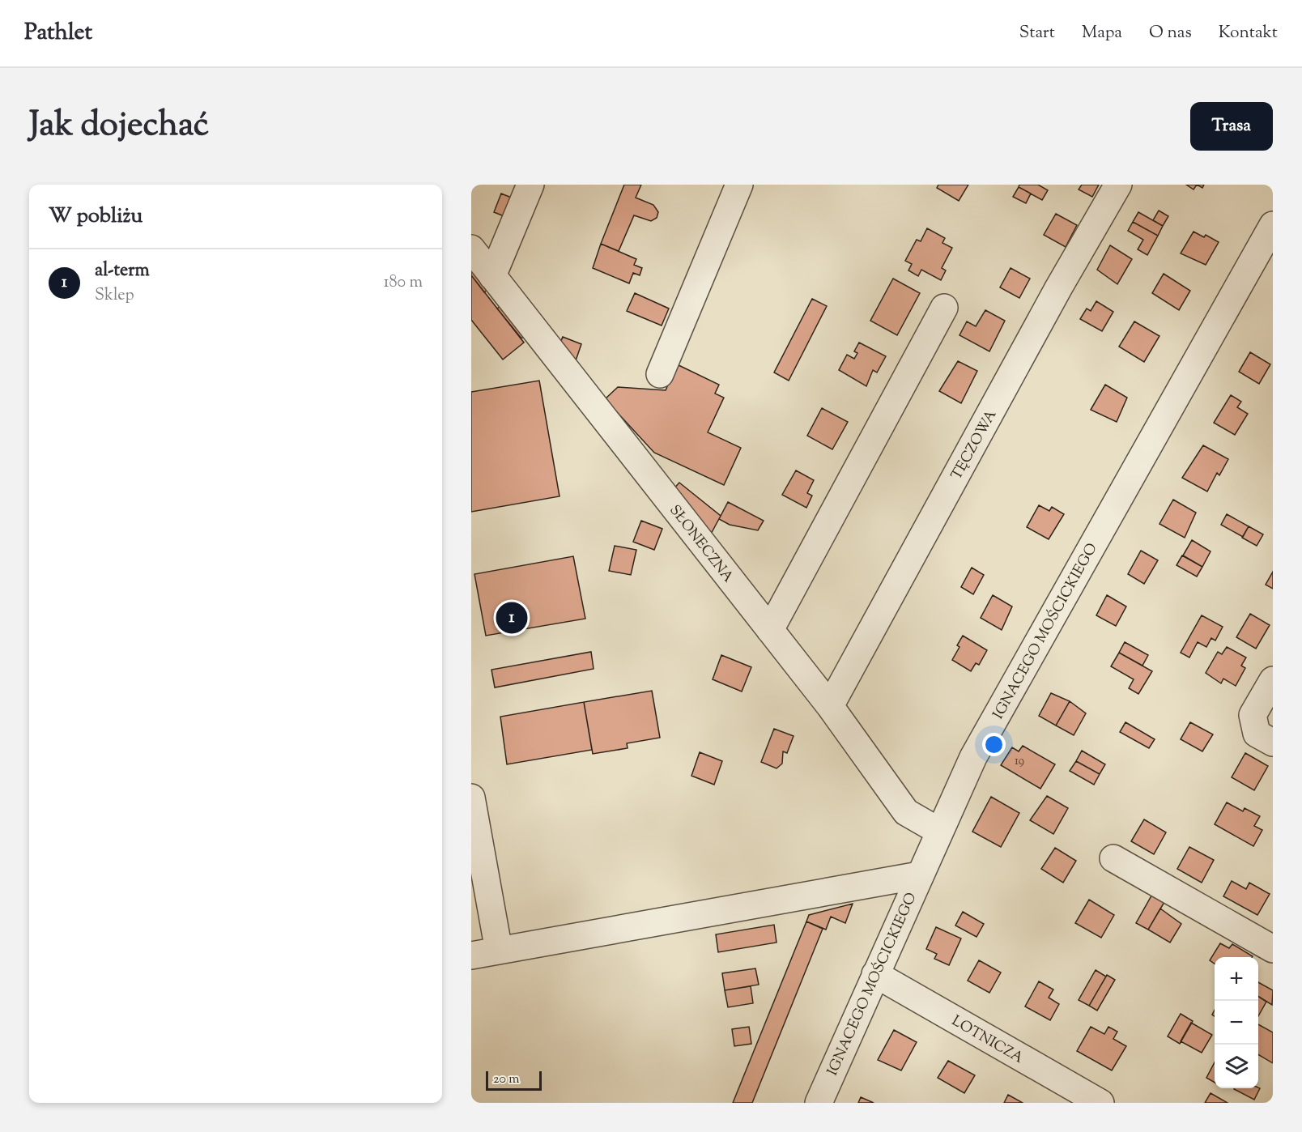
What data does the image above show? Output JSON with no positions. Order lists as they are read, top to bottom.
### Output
{
  "streets": {
    "street": [
      "TĘCZOWA",
      "SŁONECZNA",
      "IGNACEGO MOŚCICKIEGO",
      "LOTNICZA"
    ]
  },
  "crossings": [
    ["TĘCZOWA", "SŁONECZNA"],
    ["SŁONECZNA", "IGNACEGO MOŚCICKIEGO"],
    ["IGNACEGO MOŚCICKIEGO", "LOTNICZA"]
  ],
  "house_numbers": ["19"],
  "scale_bar": "20 m",
  "page": {
    "header": "Pathlet",
    "nav": [
      "Start",
      "Mapa",
      "O nas",
      "Kontakt"
    ],
    "title": "Jak dojechać",
    "buttons": "Trasa",
    "heading": "W pobliżu",
    "list": [
      {
        "mark": "1",
        "name": "al-term",
        "note": "Sklep",
        "value": "180 m"
      }
    ],
    "pins": "1",
    "map_buttons": ["+", "−"],
    "scale": "20 m"
  }
}
